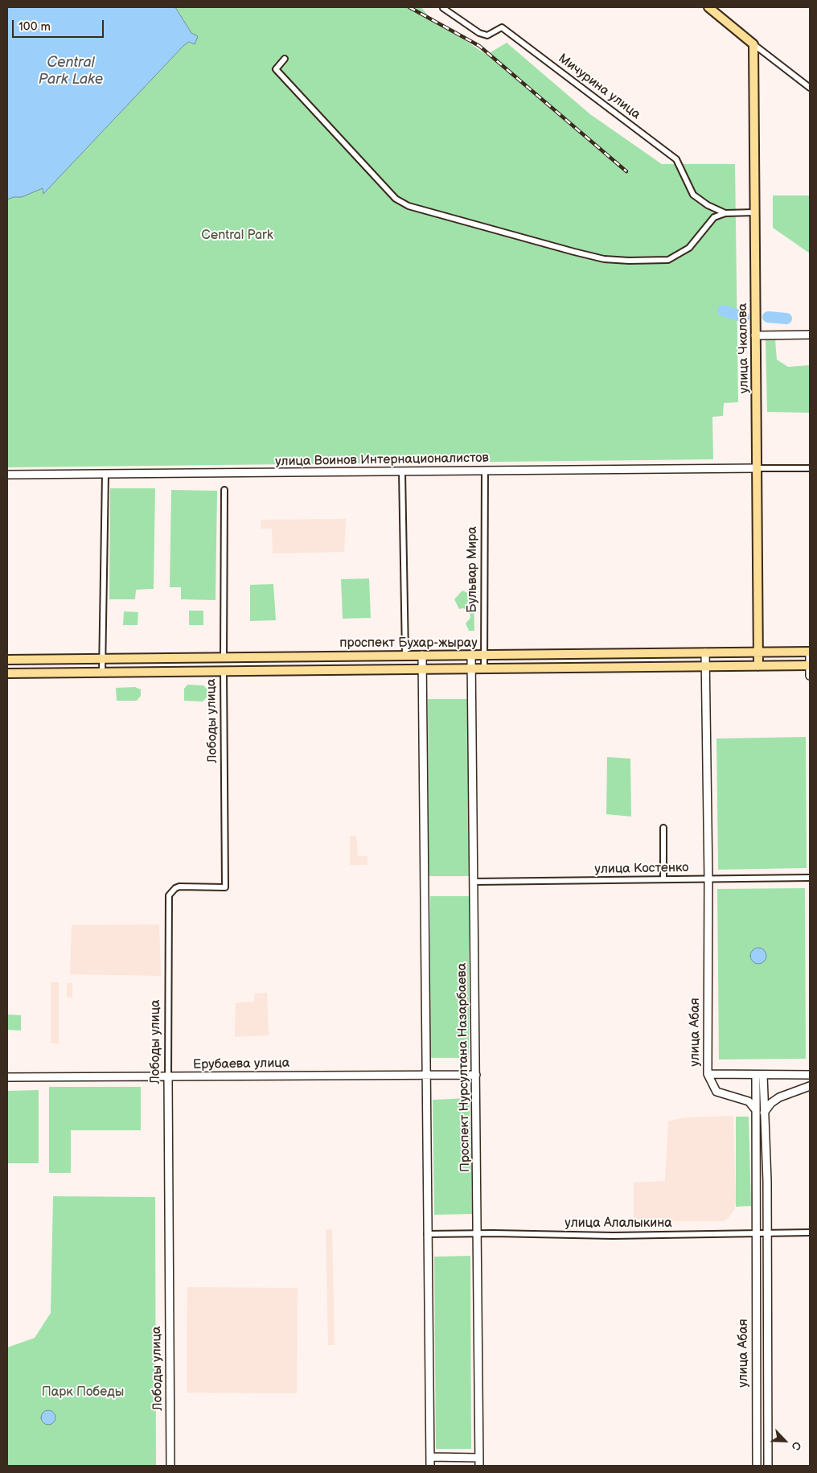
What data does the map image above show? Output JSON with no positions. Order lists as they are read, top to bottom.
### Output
{
  "streets": {
    "main road": [
      "улица Чкалова",
      "улица Воинов Интернационалистов",
      "проспект Бухар-жырау",
      "Лободы улица",
      "улица Абая",
      "Ерубаева улица",
      "Проспект Нурсултана Назарбаева"
    ],
    "street": [
      "Мичурина улица",
      "Бульвар Мира",
      "улица Костенко",
      "улица Алалыкина"
    ]
  },
  "crossings": [
    ["улица Чкалова", "улица Воинов Интернационалистов"],
    ["улица Чкалова", "проспект Бухар-жырау"],
    ["улица Воинов Интернационалистов", "Бульвар Мира"],
    ["Бульвар Мира", "проспект Бухар-жырау"],
    ["проспект Бухар-жырау", "Лободы улица"],
    ["проспект Бухар-жырау", "улица Абая"],
    ["проспект Бухар-жырау", "Проспект Нурсултана Назарбаева"],
    ["Лободы улица", "Ерубаева улица"],
    ["улица Костенко", "улица Абая"],
    ["улица Костенко", "Проспект Нурсултана Назарбаева"],
    ["улица Абая", "улица Алалыкина"],
    ["Ерубаева улица", "Проспект Нурсултана Назарбаева"],
    ["Проспект Нурсултана Назарбаева", "улица Алалыкина"]
  ],
  "water": ["Central Park Lake"],
  "parks": ["Central Park", "Парк Победы"],
  "scale_bar": "100 m",
  "north": "bottom right"
}
